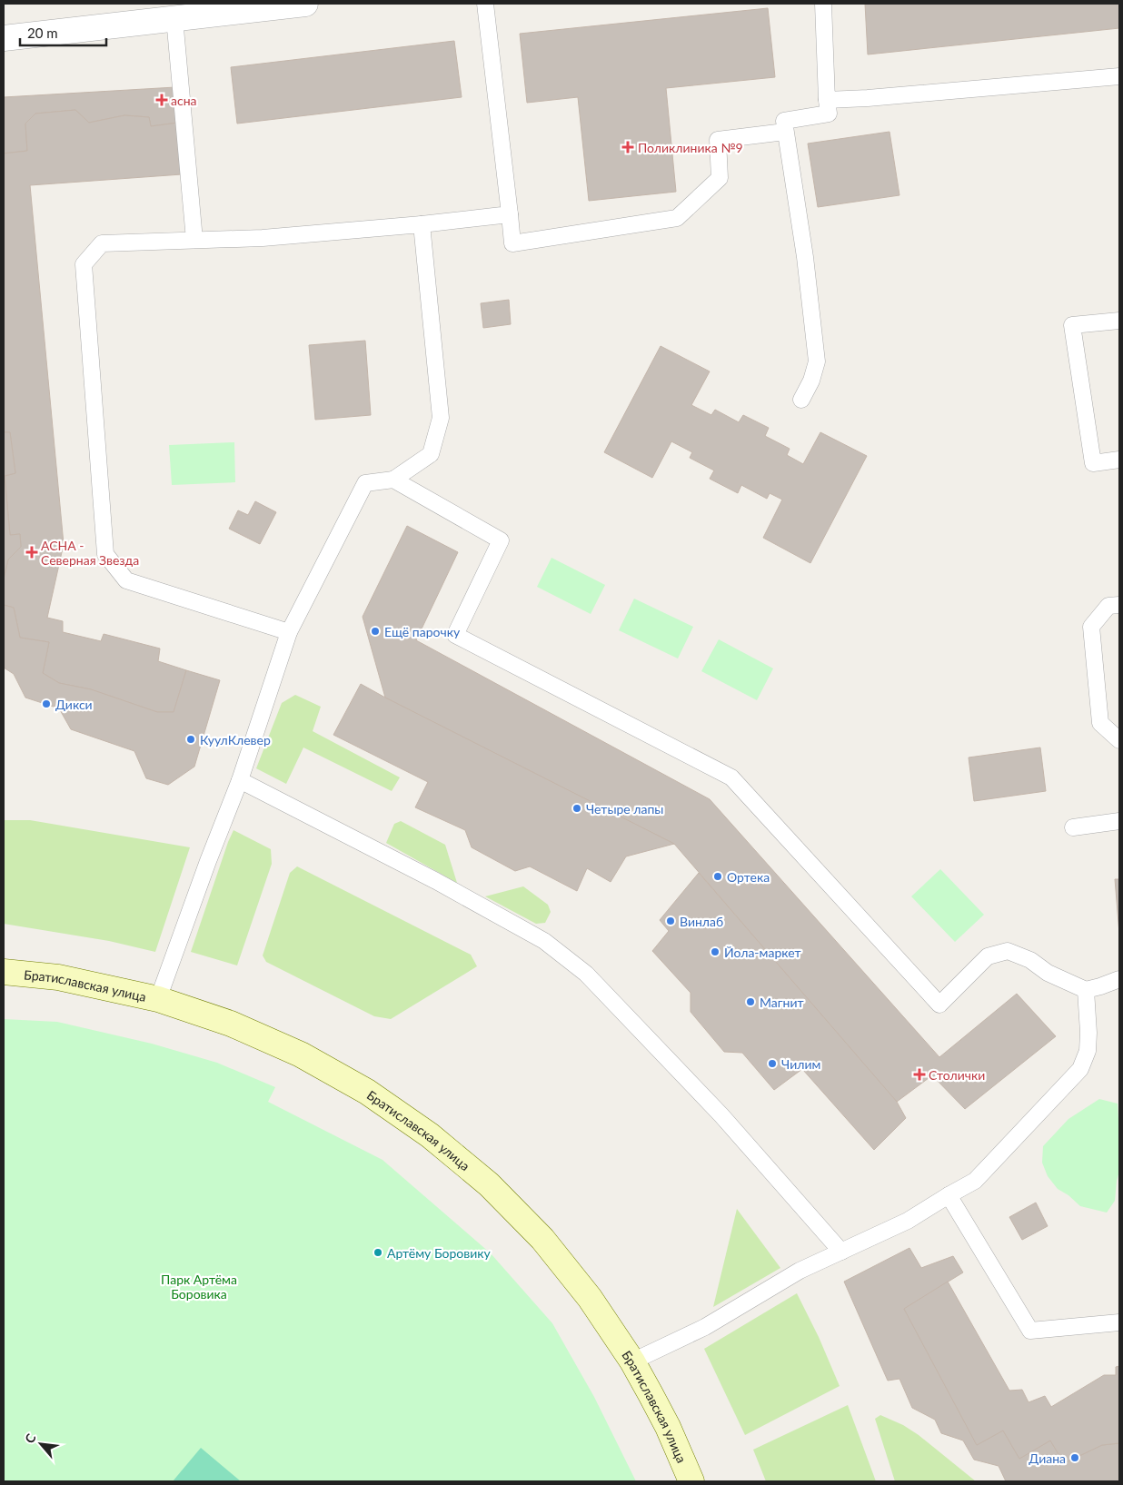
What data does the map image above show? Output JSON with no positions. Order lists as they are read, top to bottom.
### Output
{
  "streets": {
    "main road": ["Братиславская улица"]
  },
  "parks": ["Парк Артёма Боровика"],
  "places": {
    "health": [
      "асна",
      "Поликлиника №9",
      "АСНА - Северная Звезда",
      "Столички"
    ],
    "other": [
      "Ещё парочку",
      "Дикси",
      "КуулКлевер",
      "Четыре лапы",
      "Ортека",
      "Винлаб",
      "Йола-маркет",
      "Магнит",
      "Чилим",
      "Артёму Боровику",
      "Диана"
    ]
  },
  "scale_bar": "20 m",
  "north": "top left"
}
